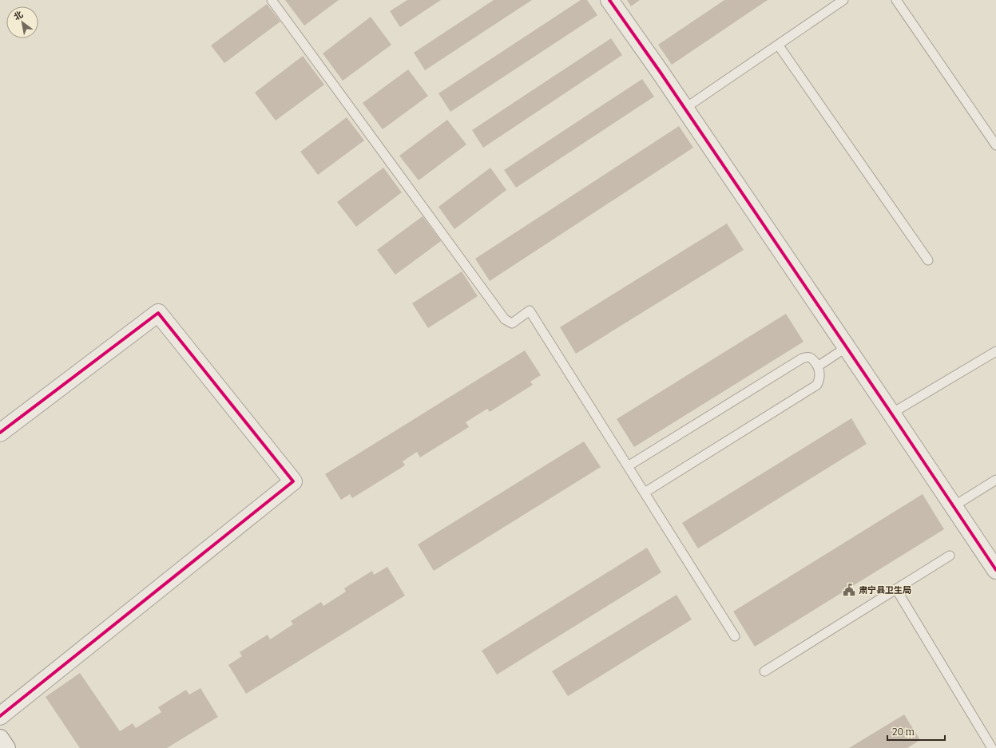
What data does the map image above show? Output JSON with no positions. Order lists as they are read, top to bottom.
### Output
{
  "places": {
    "public building": ["肃宁县卫生局"]
  },
  "scale_bar": "20 m",
  "north": "top left"
}
